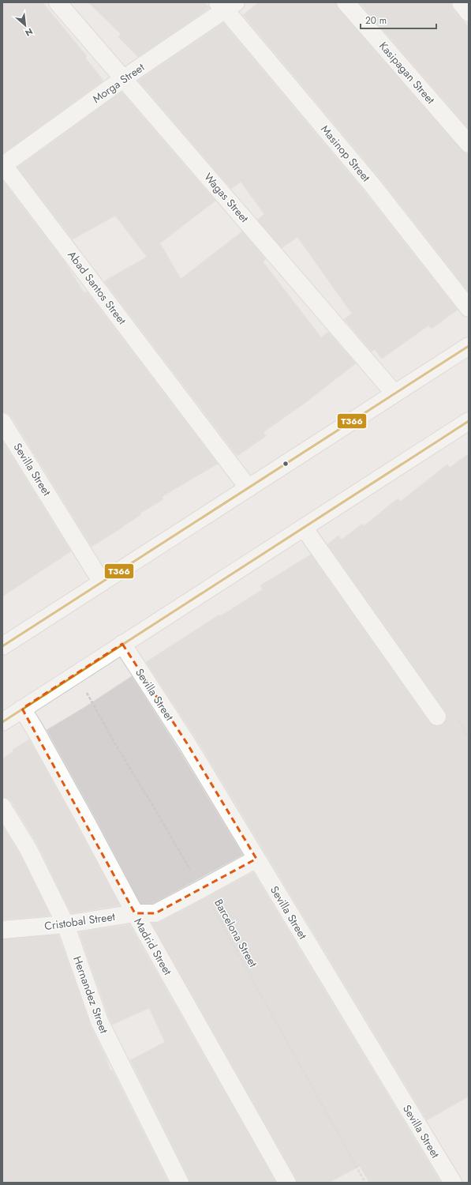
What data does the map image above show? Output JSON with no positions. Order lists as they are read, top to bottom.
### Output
{
  "streets": {
    "street": [
      "Kasipagan Street",
      "Morga Street",
      "Masinop Street",
      "Wagas Street",
      "Abad Santos Street",
      "Sevilla Street",
      "Cristobal Street",
      "Madrid Street",
      "Hernandez Street"
    ],
    "path": ["Barcelona Street"]
  },
  "crossings": [
    ["Morga Street", "Masinop Street"],
    ["Morga Street", "Wagas Street"],
    ["Morga Street", "Abad Santos Street"],
    ["Sevilla Street", "Cristobal Street"],
    ["Cristobal Street", "Barcelona Street"],
    ["Cristobal Street", "Madrid Street"],
    ["Cristobal Street", "Hernandez Street"]
  ],
  "lines": ["transit line T366"],
  "scale_bar": "20 m",
  "north": "bottom right"
}
